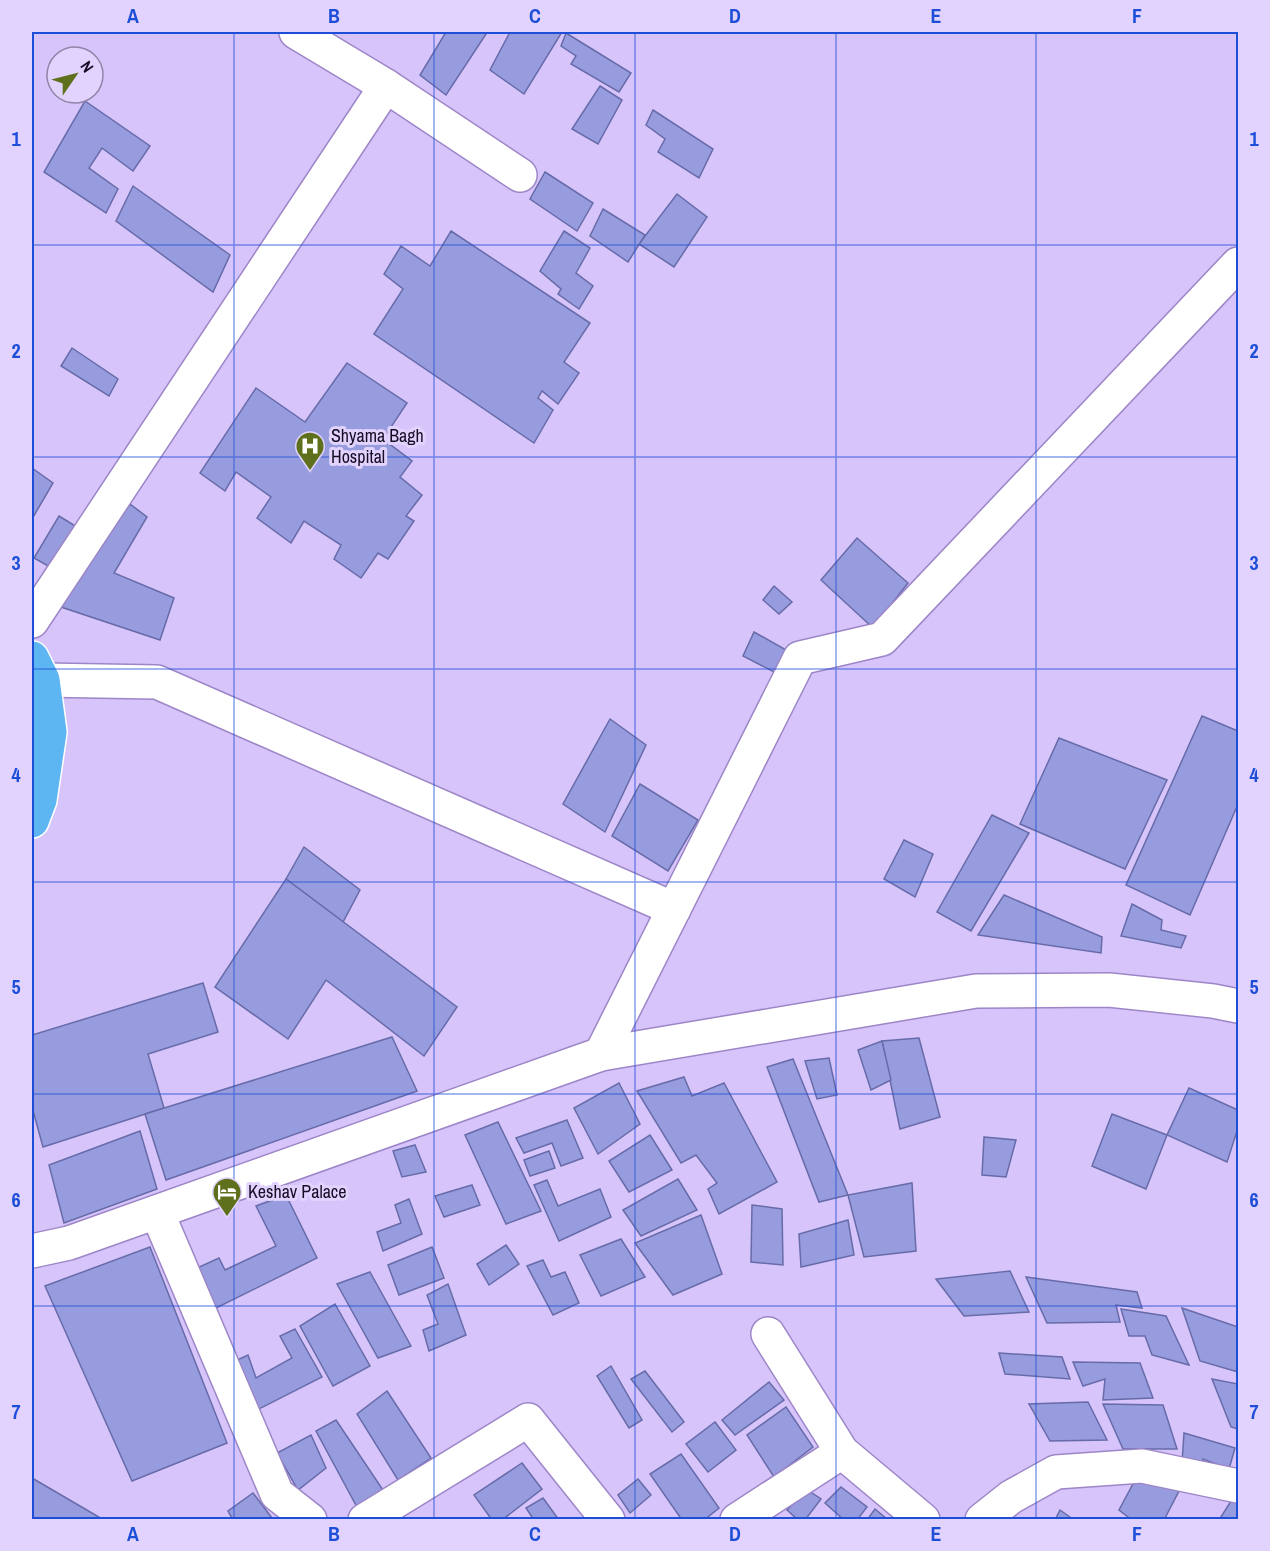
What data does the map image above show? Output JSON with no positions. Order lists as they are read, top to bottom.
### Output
{
  "places": {
    "hospital": ["Shyama Bagh Hospital"],
    "hotel": ["Keshav Palace"]
  },
  "north": "top right",
  "grid": {
    "columns": [
      "A",
      "B",
      "C",
      "D",
      "E",
      "F"
    ],
    "rows": [
      "1",
      "2",
      "3",
      "4",
      "5",
      "6",
      "7"
    ]
  }
}
